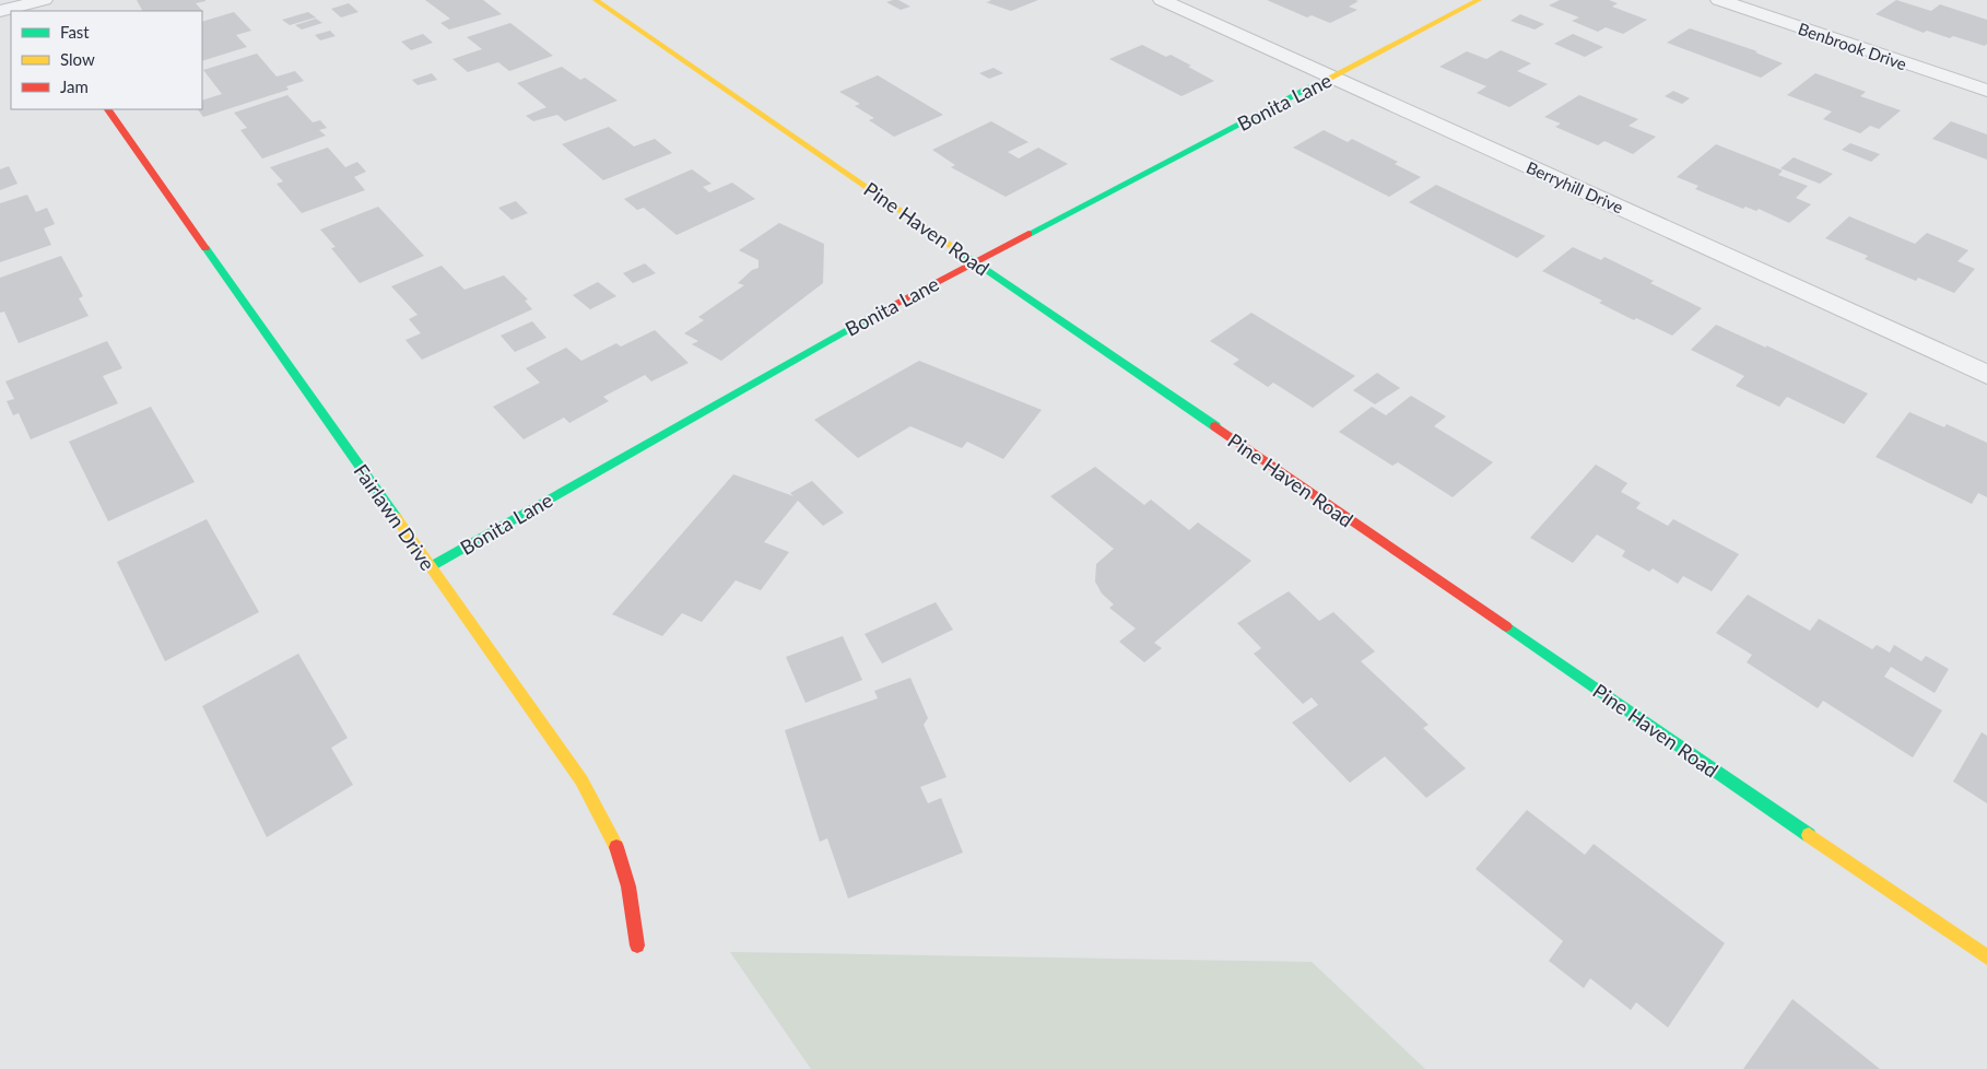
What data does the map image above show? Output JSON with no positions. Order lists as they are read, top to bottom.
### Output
{
  "streets": {
    "street": [
      "Benbrook Drive",
      "Bonita Lane",
      "Berryhill Drive",
      "Pine Haven Road",
      "Fairlawn Drive"
    ]
  },
  "crossings": [
    ["Bonita Lane", "Berryhill Drive"],
    ["Bonita Lane", "Pine Haven Road"],
    ["Bonita Lane", "Fairlawn Drive"]
  ],
  "legend": ["Fast", "Slow", "Jam"]
}
